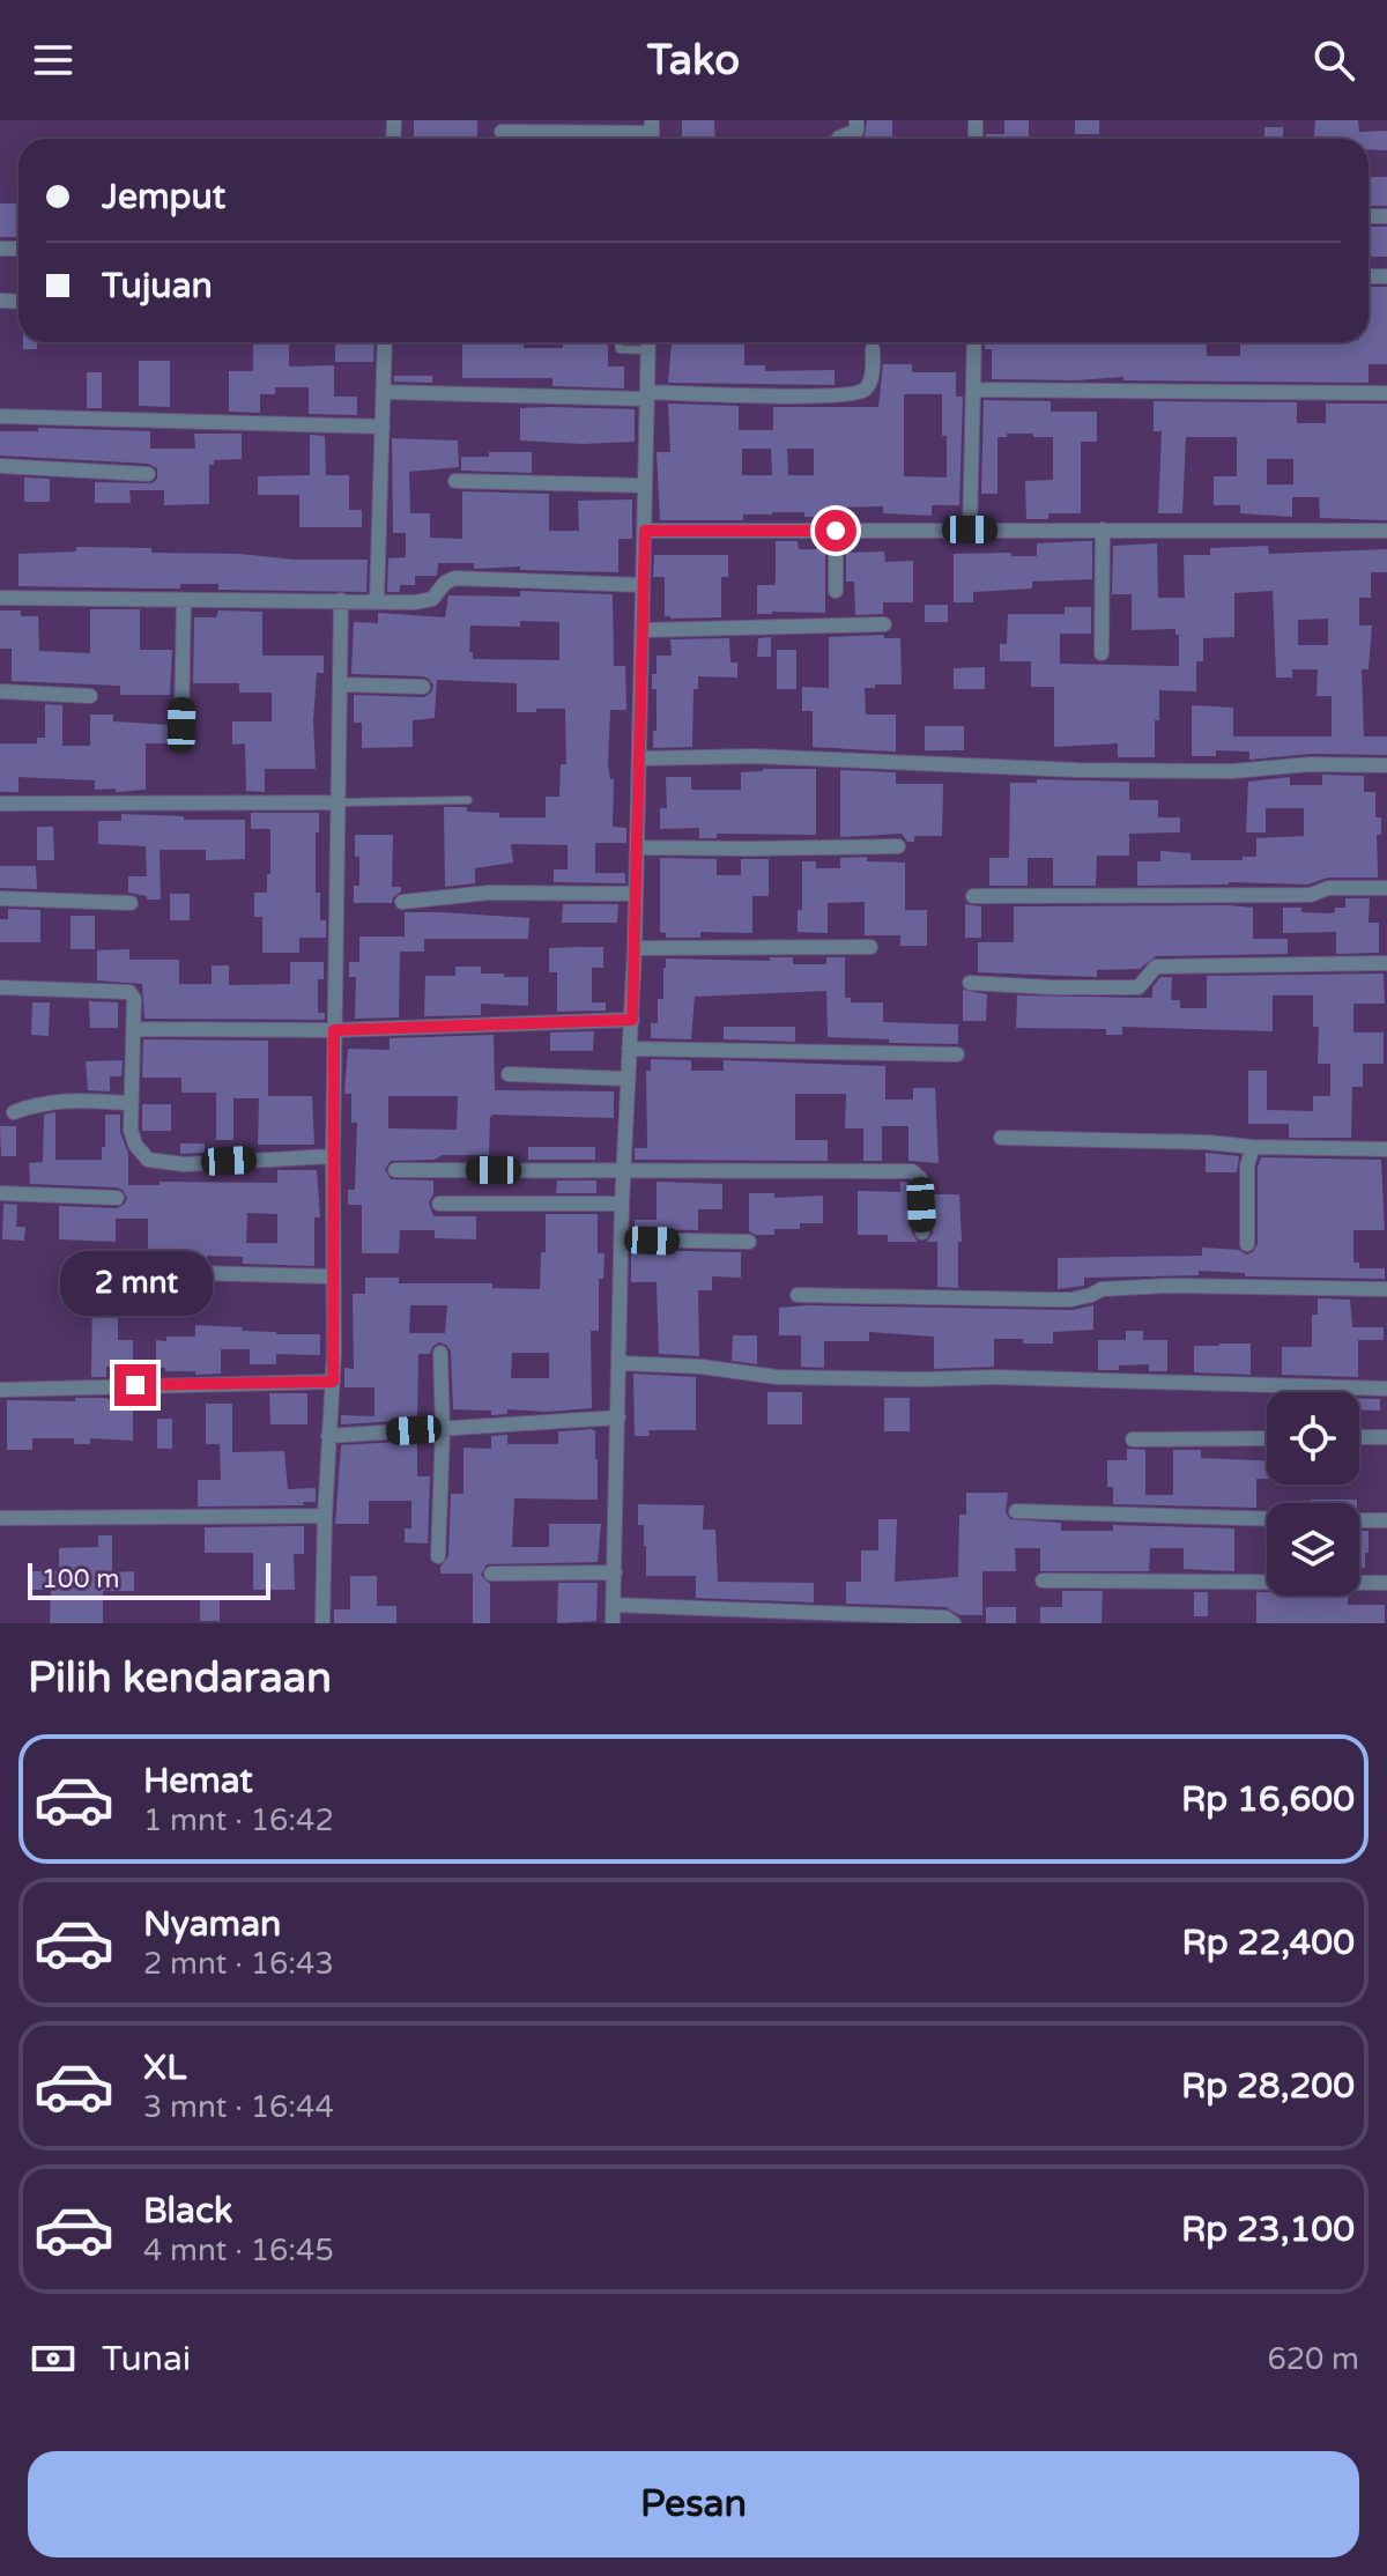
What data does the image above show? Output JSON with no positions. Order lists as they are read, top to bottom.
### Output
{
  "scale_bar": "100 m",
  "page": {
    "header": "Tako",
    "banner": ["Jemput", "Tujuan"],
    "bubble": "2 mnt",
    "scale": "100 m",
    "heading": "Pilih kendaraan",
    "list": [
      {
        "name": "Hemat",
        "note": "1 mnt · 16:42",
        "value": "Rp 16,600"
      },
      {
        "name": "Nyaman",
        "note": "2 mnt · 16:43",
        "value": "Rp 22,400"
      },
      {
        "name": "XL",
        "note": "3 mnt · 16:44",
        "value": "Rp 28,200"
      },
      {
        "name": "Black",
        "note": "4 mnt · 16:45",
        "value": "Rp 23,100"
      }
    ],
    "pay": ["Tunai", "620 m"],
    "buttons": "Pesan"
  }
}
